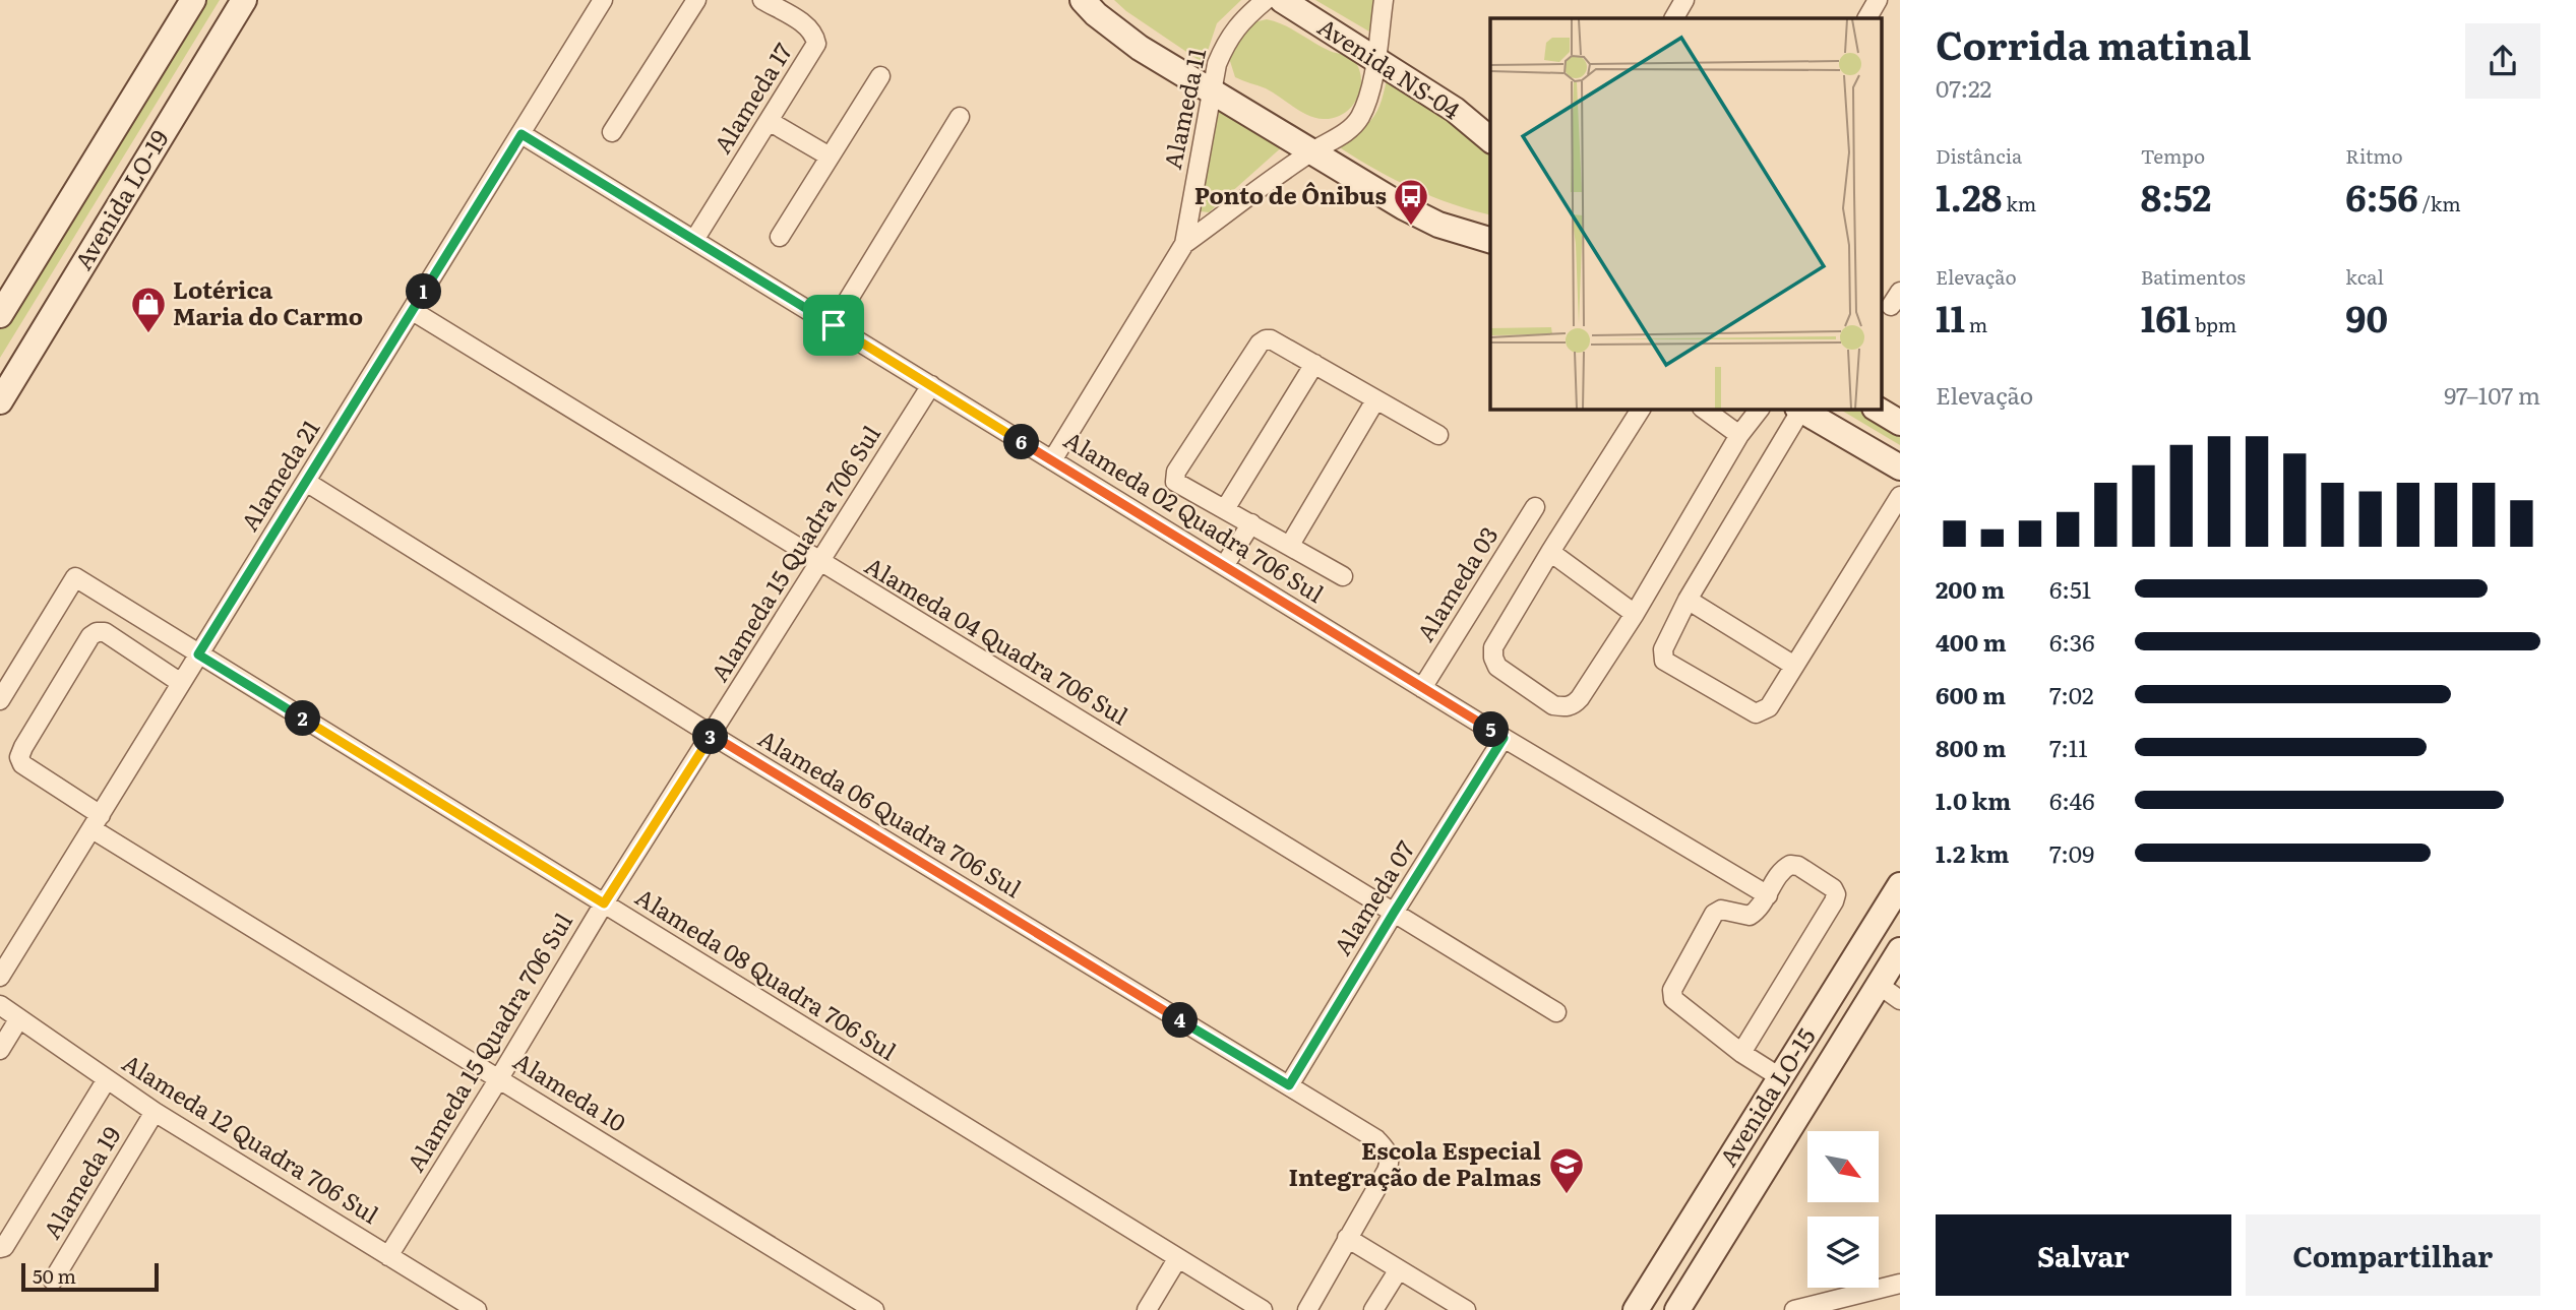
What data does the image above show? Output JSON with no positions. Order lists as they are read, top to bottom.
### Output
{
  "streets": {
    "street": [
      "Avenida NS-04",
      "Alameda 17",
      "Alameda 11",
      "Avenida LO-19",
      "Alameda 21",
      "Alameda 02 Quadra 706 Sul",
      "Alameda 15 Quadra 706 Sul",
      "Alameda 03",
      "Alameda 04 Quadra 706 Sul",
      "Alameda 06 Quadra 706 Sul",
      "Alameda 07",
      "Alameda 08 Quadra 706 Sul",
      "Alameda 10",
      "Avenida LO-15",
      "Alameda 12 Quadra 706 Sul",
      "Alameda 19"
    ]
  },
  "crossings": [
    ["Avenida NS-04", "Alameda 11"],
    ["Alameda 17", "Alameda 02 Quadra 706 Sul"],
    ["Alameda 11", "Alameda 02 Quadra 706 Sul"],
    ["Alameda 21", "Alameda 02 Quadra 706 Sul"],
    ["Alameda 21", "Alameda 04 Quadra 706 Sul"],
    ["Alameda 21", "Alameda 06 Quadra 706 Sul"],
    ["Alameda 21", "Alameda 08 Quadra 706 Sul"],
    ["Alameda 21", "Alameda 10"],
    ["Alameda 02 Quadra 706 Sul", "Alameda 15 Quadra 706 Sul"],
    ["Alameda 02 Quadra 706 Sul", "Alameda 03"],
    ["Alameda 02 Quadra 706 Sul", "Alameda 07"],
    ["Alameda 15 Quadra 706 Sul", "Alameda 04 Quadra 706 Sul"],
    ["Alameda 15 Quadra 706 Sul", "Alameda 06 Quadra 706 Sul"],
    ["Alameda 15 Quadra 706 Sul", "Alameda 08 Quadra 706 Sul"],
    ["Alameda 15 Quadra 706 Sul", "Alameda 10"],
    ["Alameda 15 Quadra 706 Sul", "Alameda 12 Quadra 706 Sul"],
    ["Alameda 04 Quadra 706 Sul", "Alameda 07"],
    ["Alameda 06 Quadra 706 Sul", "Alameda 07"],
    ["Alameda 12 Quadra 706 Sul", "Alameda 19"]
  ],
  "places": {
    "bus stop": ["Ponto de Ônibus"],
    "shop": ["Lotérica Maria do Carmo"],
    "school or university": ["Escola Especial Integração de Palmas"]
  },
  "scale_bar": "50 m",
  "north": "bottom right",
  "page": {
    "heading": ["Corrida matinal", "07:22"],
    "stats": [
      ["Distância", "1.28 km"],
      ["Tempo", "8:52"],
      ["Ritmo", "6:56 /km"],
      ["Elevação", "11 m"],
      ["Batimentos", "161 bpm"],
      ["kcal", "90"]
    ],
    "pins": [
      "1",
      "6",
      "2",
      "5",
      "3",
      "4"
    ],
    "chart": ["Elevação", "97–107 m"],
    "list": [
      {
        "name": "200 m",
        "note": "6:51"
      },
      {
        "name": "400 m",
        "note": "6:36"
      },
      {
        "name": "600 m",
        "note": "7:02"
      },
      {
        "name": "800 m",
        "note": "7:11"
      },
      {
        "name": "1.0 km",
        "note": "6:46"
      },
      {
        "name": "1.2 km",
        "note": "7:09"
      }
    ],
    "buttons": ["Salvar", "Compartilhar"],
    "scale": "50 m"
  }
}
